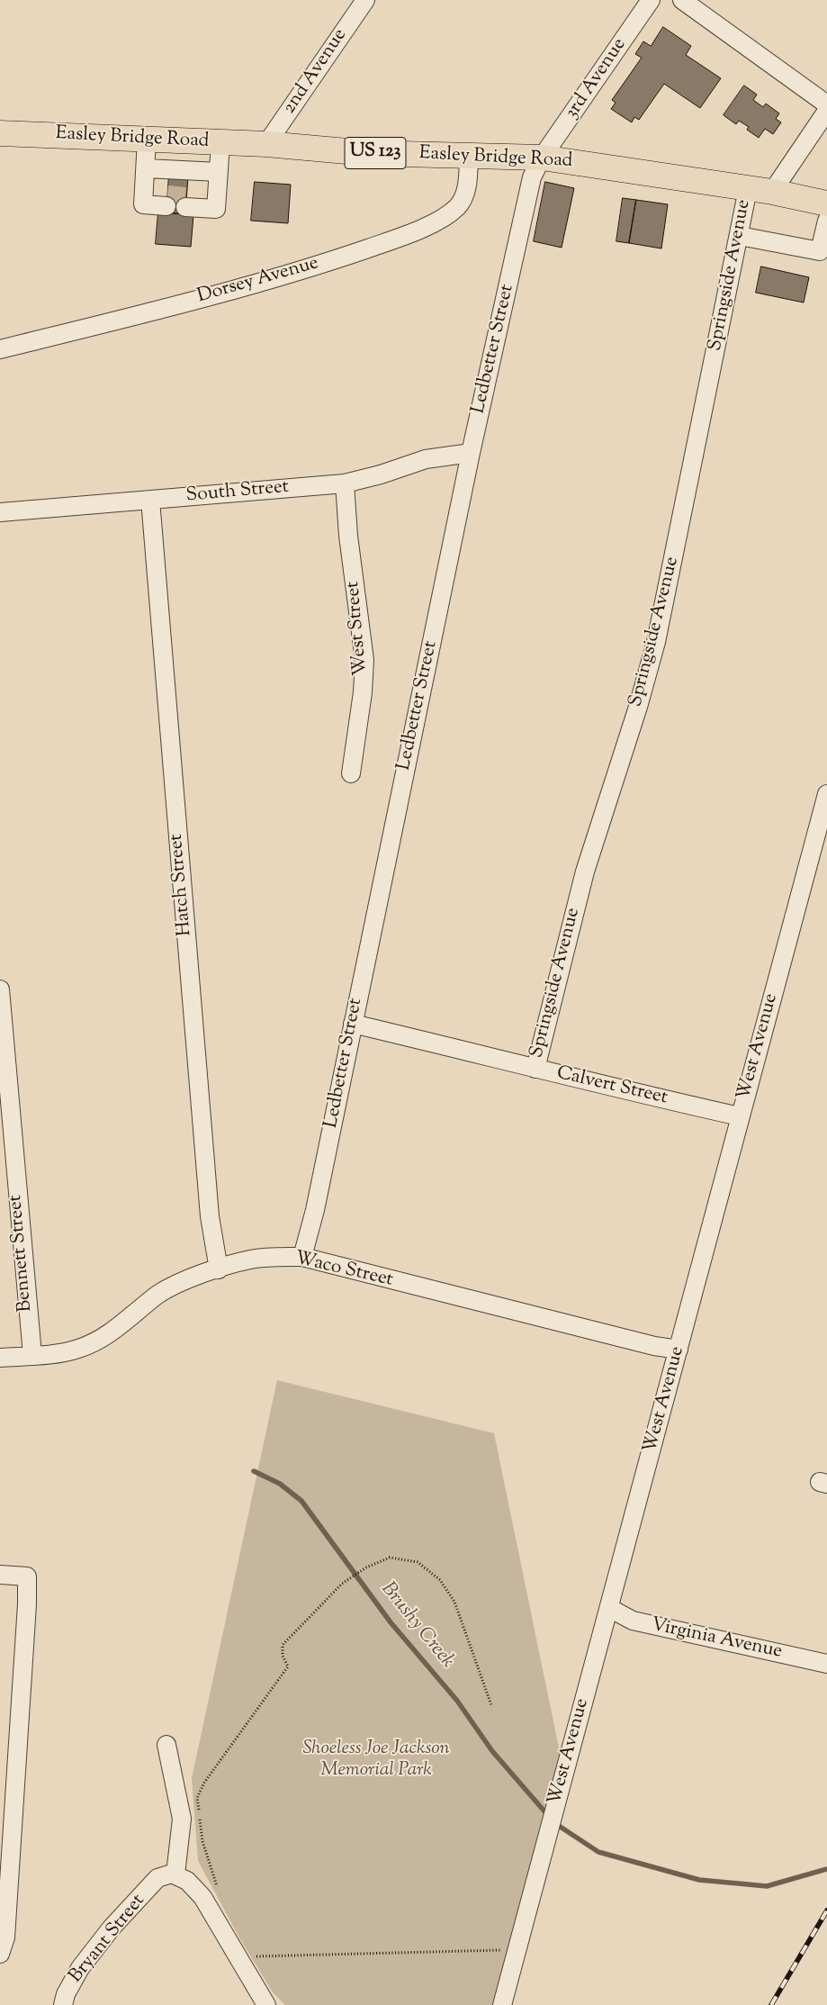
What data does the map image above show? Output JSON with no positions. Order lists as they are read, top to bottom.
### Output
{
  "streets": {
    "highway": ["Easley Bridge Road", "US 123"],
    "street": [
      "2nd Avenue",
      "3rd Avenue",
      "Springside Avenue",
      "Dorsey Avenue",
      "Ledbetter Street",
      "South Street",
      "West Street",
      "Hatch Street",
      "West Avenue",
      "Calvert Street",
      "Bennett Street",
      "Waco Street",
      "Virginia Avenue",
      "Bryant Street"
    ]
  },
  "crossings": [
    ["2nd Avenue", "Easley Bridge Road"],
    ["3rd Avenue", "Easley Bridge Road"],
    ["3rd Avenue", "Ledbetter Street"],
    ["Easley Bridge Road", "Springside Avenue"],
    ["Easley Bridge Road", "Dorsey Avenue"],
    ["Easley Bridge Road", "Ledbetter Street"],
    ["Springside Avenue", "Calvert Street"],
    ["Ledbetter Street", "South Street"],
    ["Ledbetter Street", "Calvert Street"],
    ["Ledbetter Street", "Waco Street"],
    ["South Street", "West Street"],
    ["South Street", "Hatch Street"],
    ["Hatch Street", "Waco Street"],
    ["West Avenue", "Calvert Street"],
    ["West Avenue", "Waco Street"],
    ["West Avenue", "Virginia Avenue"],
    ["Bennett Street", "Waco Street"]
  ],
  "water": ["Brushy Creek"],
  "parks": ["Shoeless Joe Jackson Memorial Park"]
}
